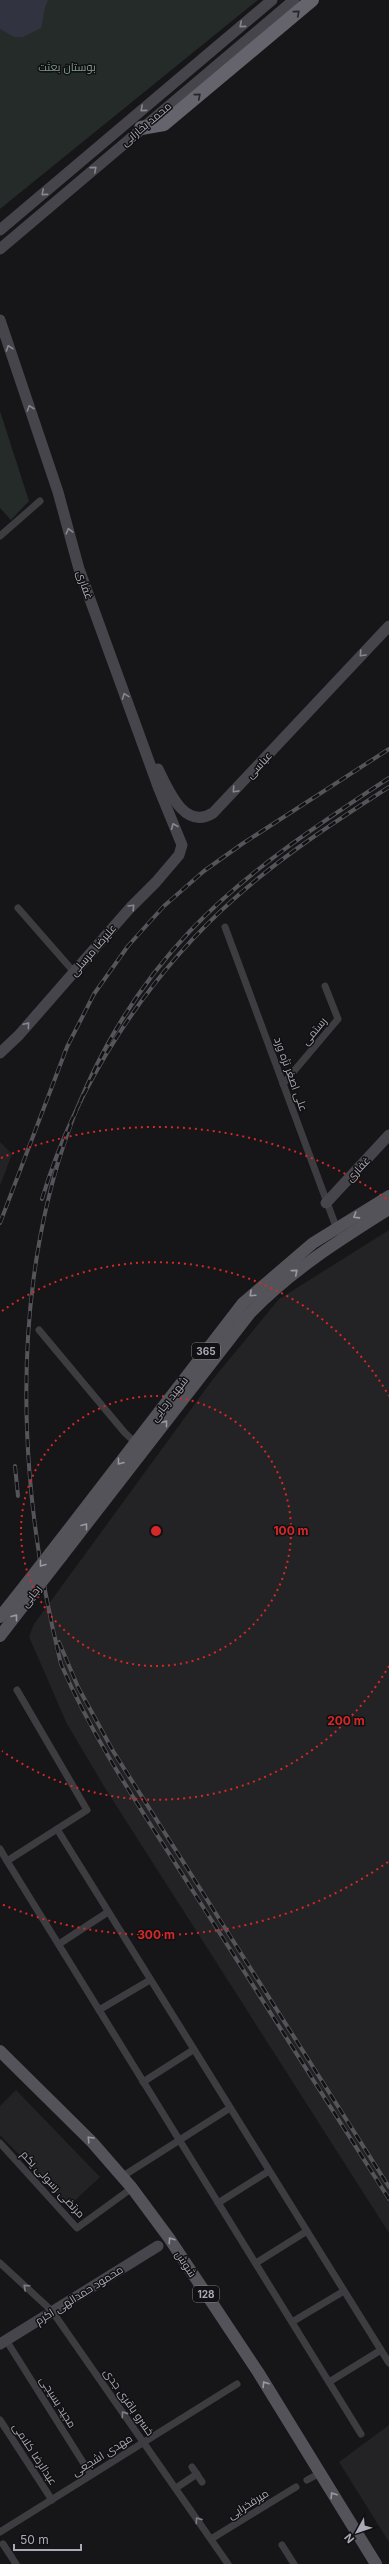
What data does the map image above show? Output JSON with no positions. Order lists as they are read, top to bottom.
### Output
{
  "streets": {
    "main road": [
      "365",
      "شهید رجایی",
      "رجایی",
      "شوش",
      "128"
    ],
    "street": [
      "محمد بخارایی",
      "غفاری",
      "عباسی",
      "علیرضا مرسلی",
      "رستمی",
      "علی اصغر نژه ورد",
      "مرتضی رسولی یکم",
      "محمود حمدالهی اکرم",
      "مجید بسیجی",
      "خسرو باقری جدی",
      "عبدالرضا کلامی",
      "مهدی اشجعی",
      "میرفخرایی"
    ]
  },
  "crossings": [
    ["غفاری", "عباسی"],
    ["غفاری", "علیرضا مرسلی"],
    ["غفاری", "علی اصغر نژه ورد"],
    ["رستمی", "علی اصغر نژه ورد"],
    ["علی اصغر نژه ورد", "شهید رجایی"],
    ["شهید رجایی", "رجایی"],
    ["مرتضی رسولی یکم", "شوش"],
    ["محمود حمدالهی اکرم", "مجید بسیجی"],
    ["محمود حمدالهی اکرم", "خسرو باقری جدی"],
    ["مجید بسیجی", "مهدی اشجعی"],
    ["خسرو باقری جدی", "مهدی اشجعی"],
    ["خسرو باقری جدی", "میرفخرایی"],
    ["عبدالرضا کلامی", "مهدی اشجعی"]
  ],
  "one_way": [
    "غفاری",
    "علیرضا مرسلی",
    "شوش",
    "خسرو باقری جدی"
  ],
  "parks": ["بوستان بعثت"],
  "scale_bar": "50 m",
  "north": "bottom left",
  "rings": ["100 m", "200 m", "300 m"]
}
